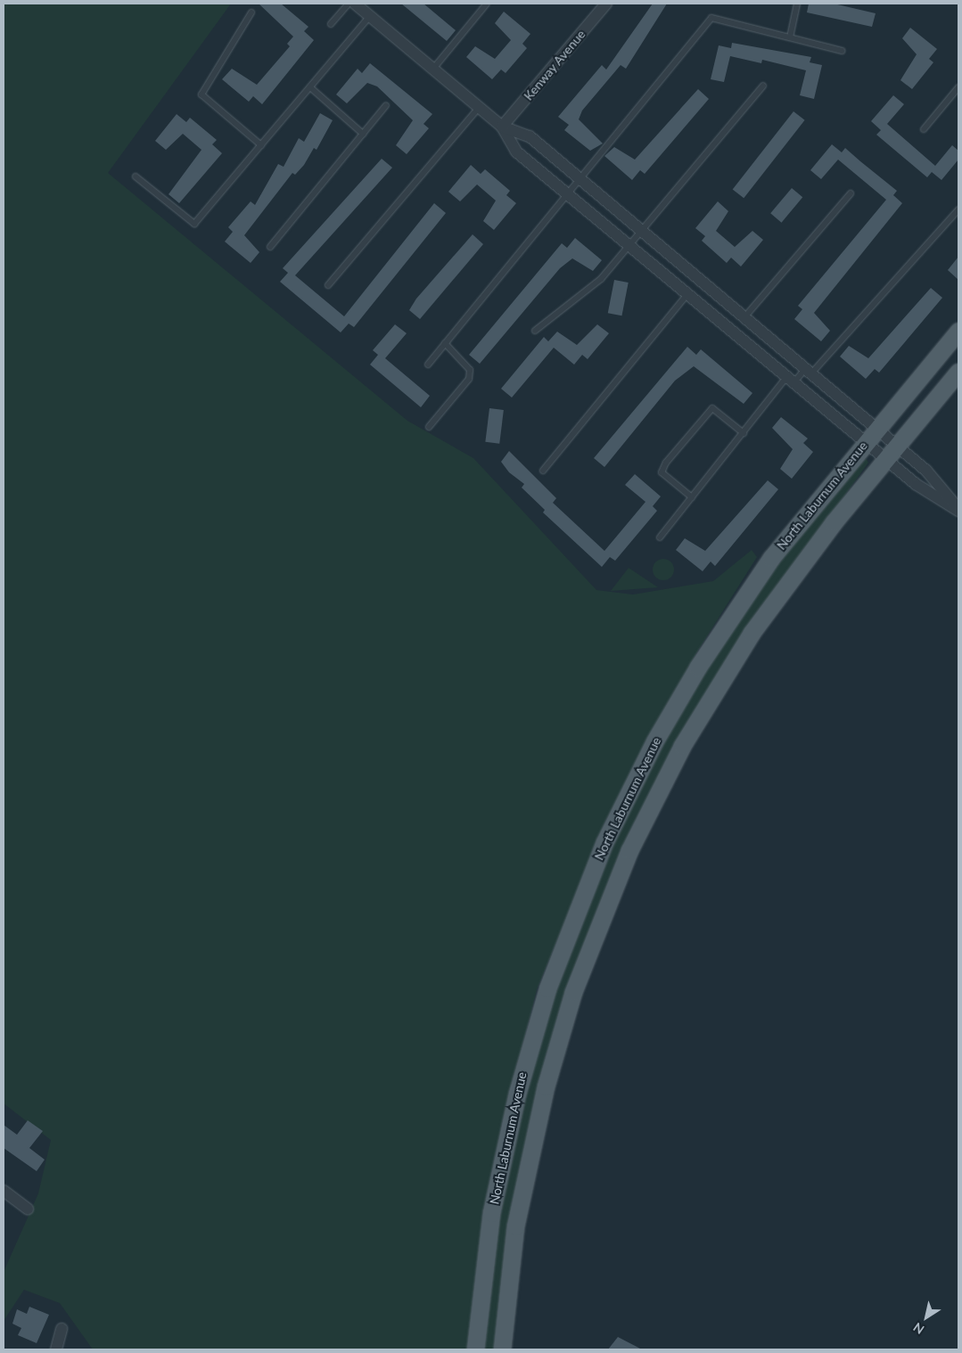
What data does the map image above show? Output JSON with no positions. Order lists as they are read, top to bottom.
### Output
{
  "streets": {
    "main road": ["North Laburnum Avenue"],
    "street": ["Kenway Avenue"]
  },
  "north": "bottom left"
}
